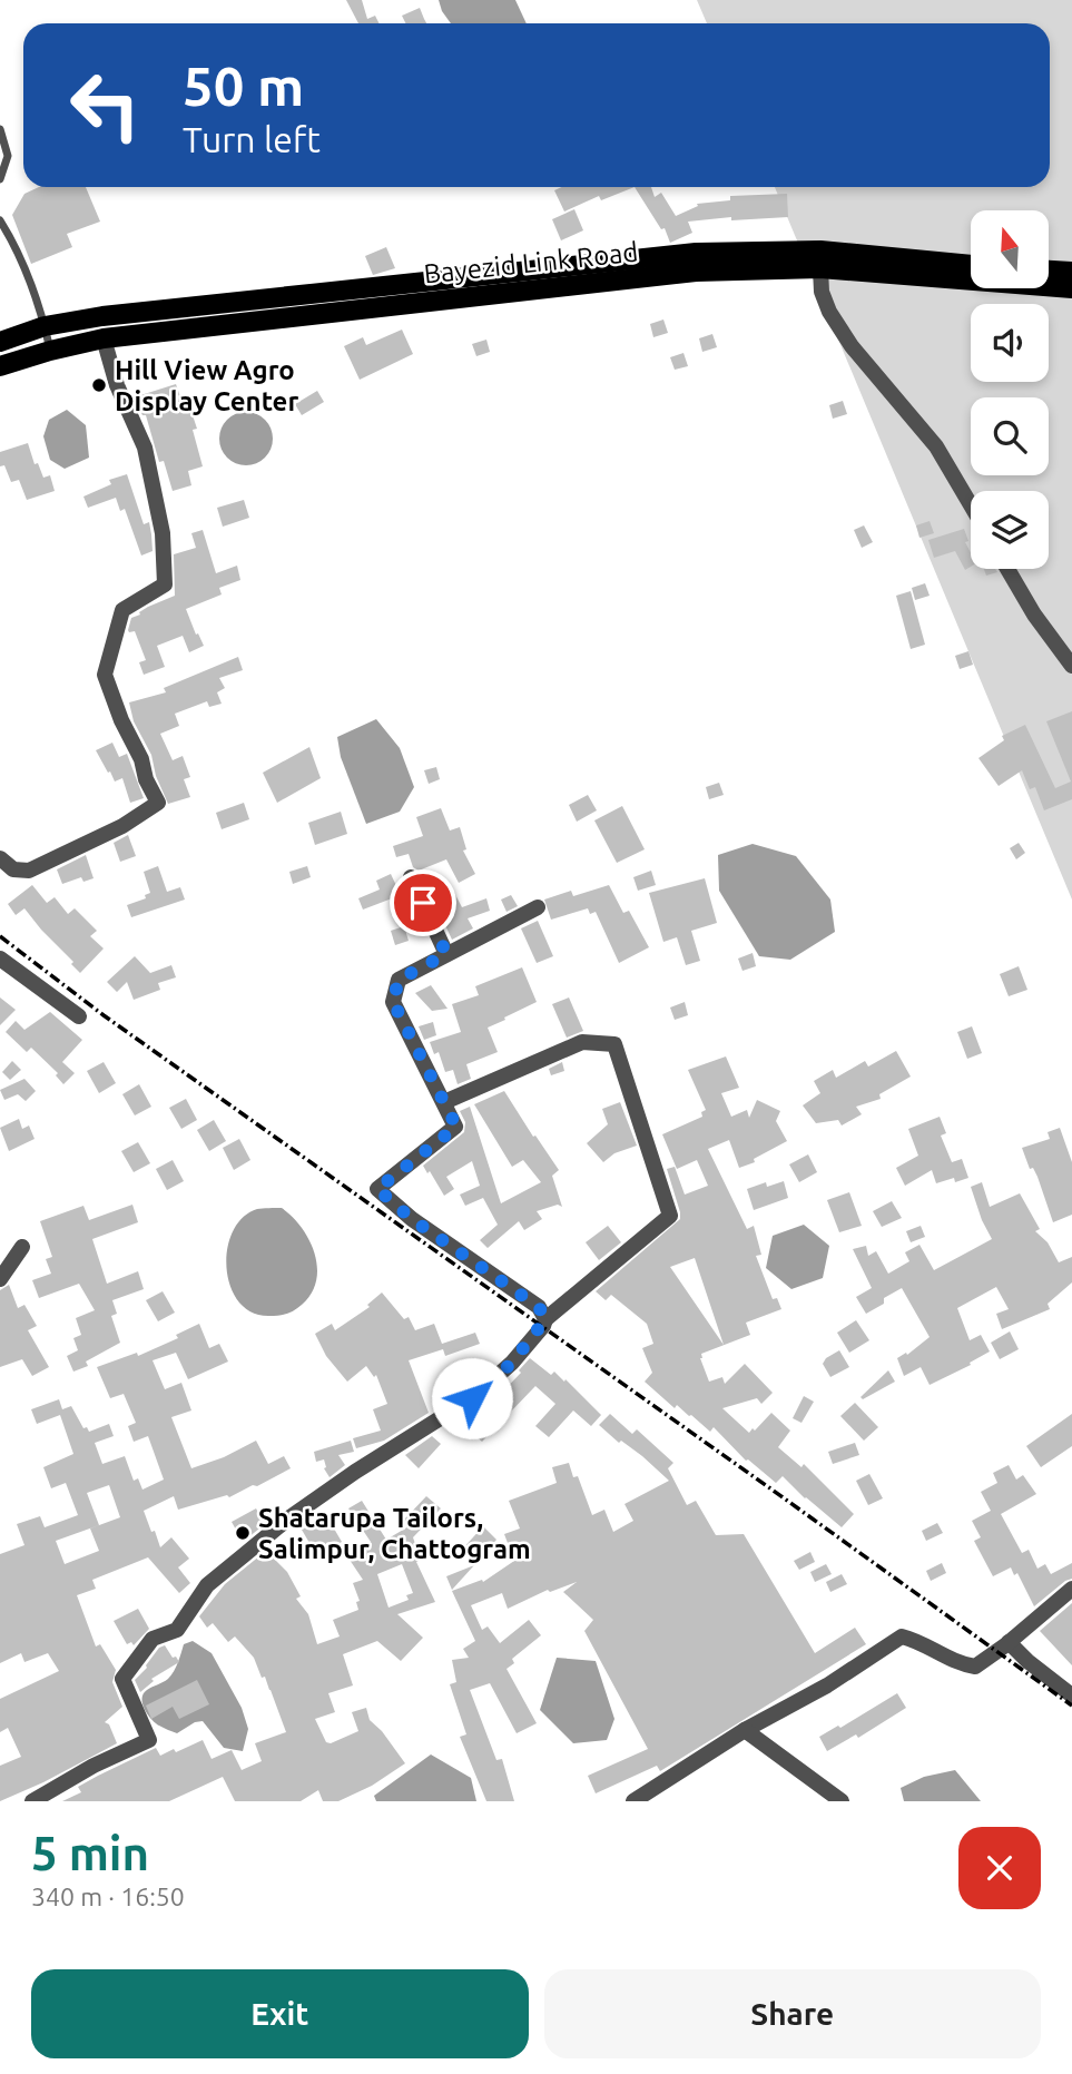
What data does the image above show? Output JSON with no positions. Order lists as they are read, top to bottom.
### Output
{
  "streets": {
    "main road": ["Bayezid Link Road"]
  },
  "places": ["Hill View Agro Display Center", "Shatarupa Tailors, Salimpur, Chattogram"],
  "north": "top",
  "page": {
    "turn": ["50 m", "Turn left"],
    "heading": ["5 min", "340 m · 16:50"],
    "buttons": ["Exit", "Share"]
  }
}
